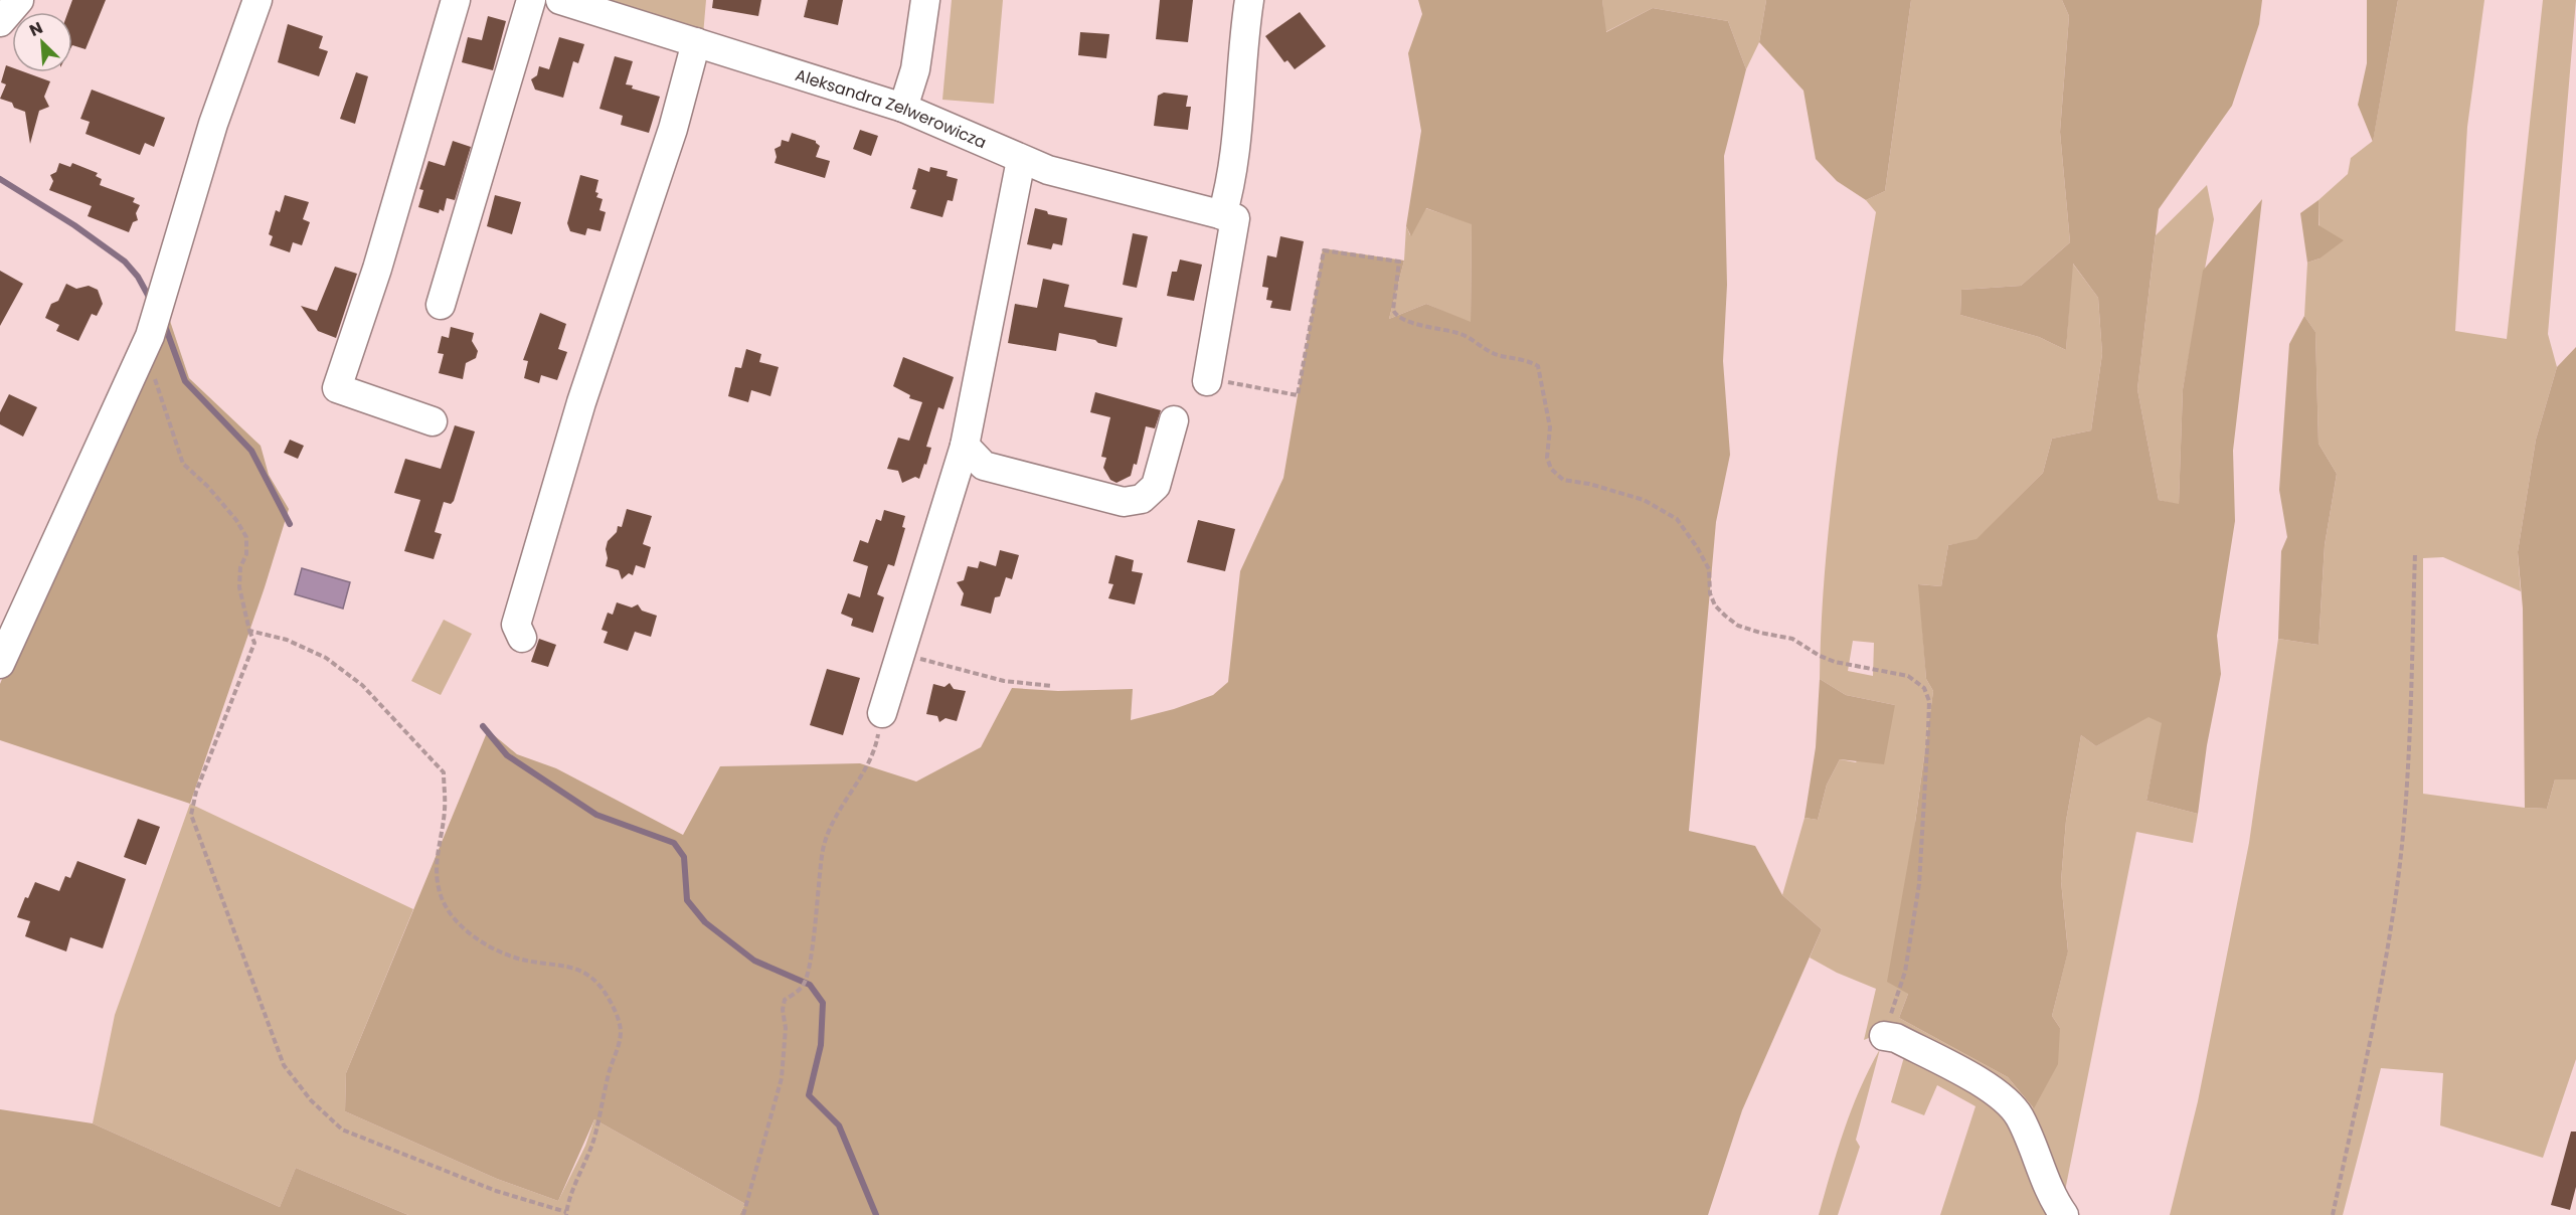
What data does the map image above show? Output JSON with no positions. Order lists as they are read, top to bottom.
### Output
{
  "streets": {
    "street": ["Aleksandra Zelwerowicza"]
  },
  "north": "top left"
}
